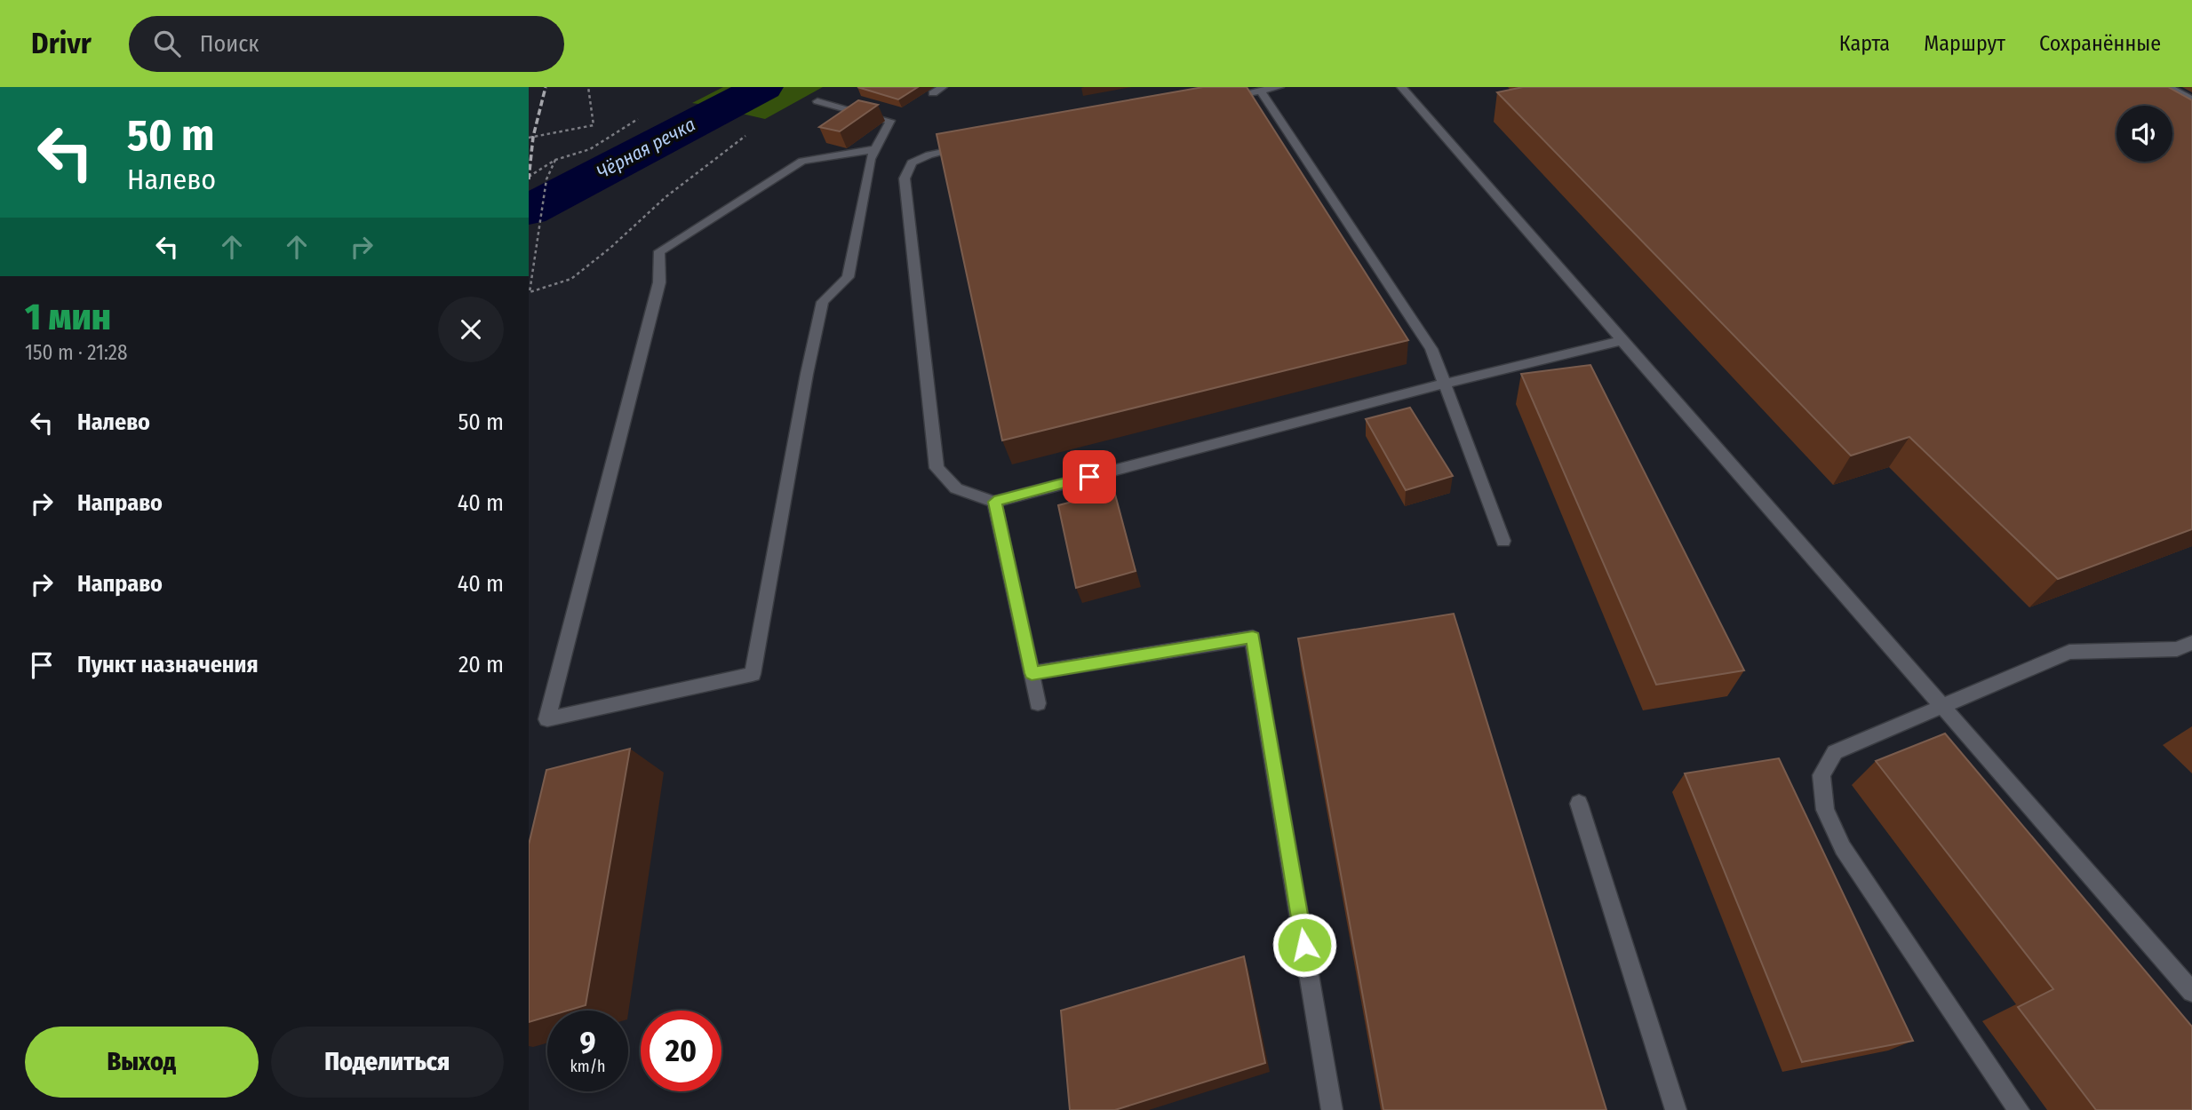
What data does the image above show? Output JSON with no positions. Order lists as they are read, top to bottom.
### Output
{
  "water": ["Чёрная речка"],
  "page": {
    "header": "Drivr",
    "search": "Поиск",
    "nav": ["Карта", "Маршрут", "Сохранённые"],
    "turn": ["50 m", "Налево"],
    "heading": ["1 мин", "150 m · 21:28"],
    "list": [
      {
        "name": "Налево",
        "value": "50 m"
      },
      {
        "name": "Направо",
        "value": "40 m"
      },
      {
        "name": "Направо",
        "value": "40 m"
      },
      {
        "name": "Пункт назначения",
        "value": "20 m"
      }
    ],
    "speed": "9 km/h",
    "limit": "20",
    "buttons": ["Выход", "Поделиться"]
  }
}
